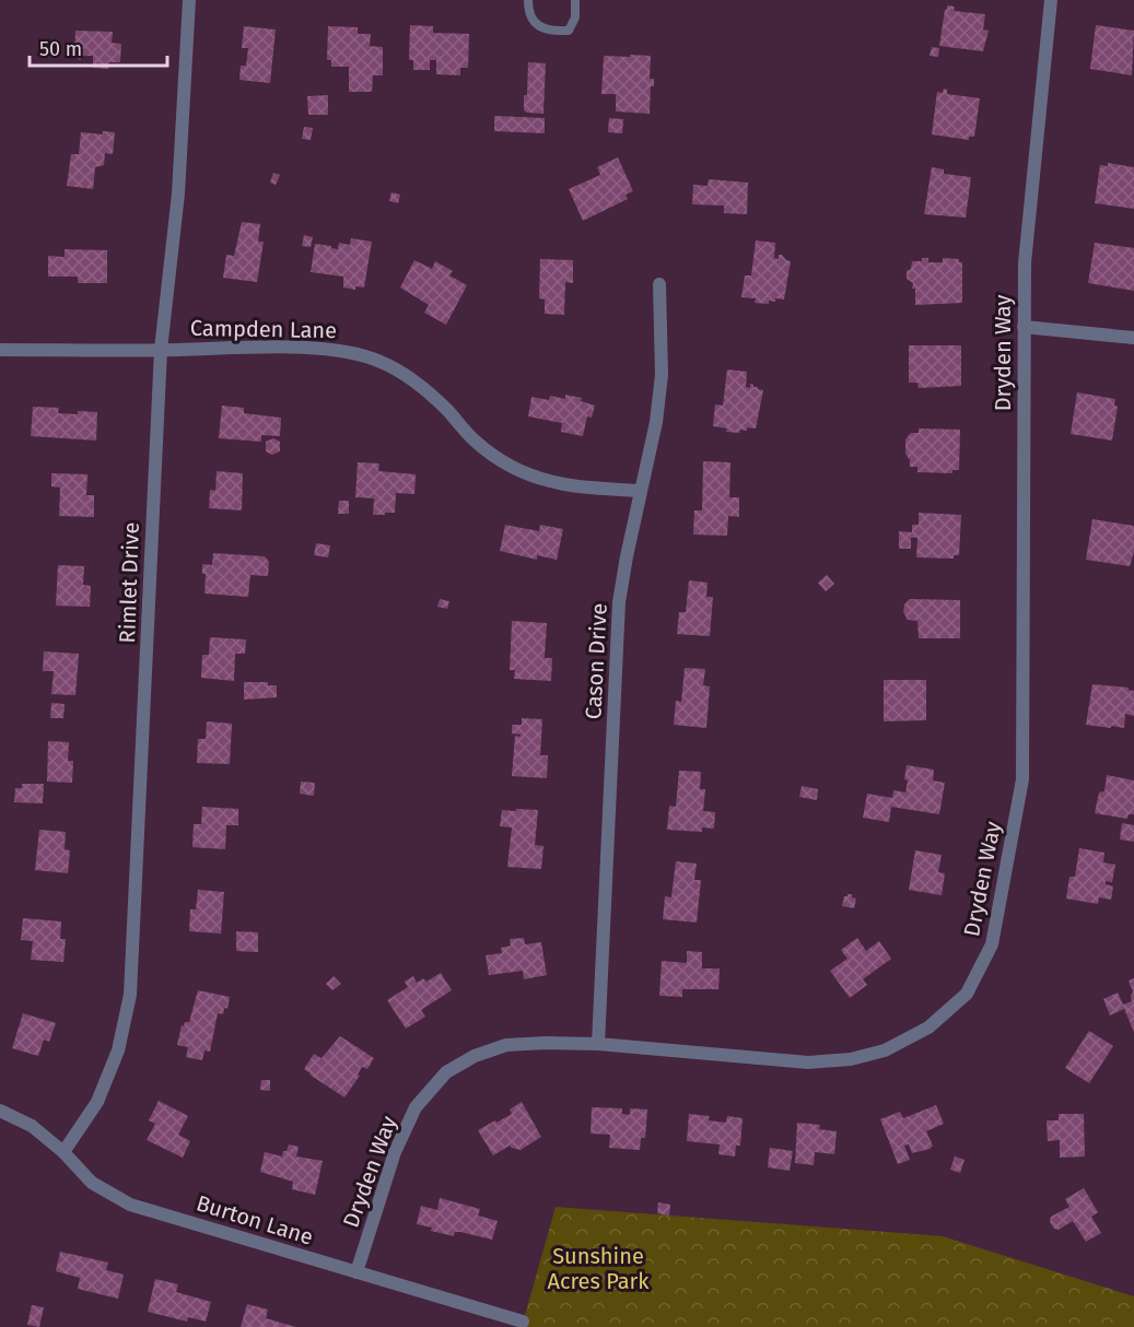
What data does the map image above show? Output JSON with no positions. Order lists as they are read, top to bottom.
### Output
{
  "streets": {
    "street": [
      "Campden Lane",
      "Dryden Way",
      "Rimlet Drive",
      "Cason Drive",
      "Burton Lane"
    ]
  },
  "crossings": [
    ["Campden Lane", "Rimlet Drive"],
    ["Campden Lane", "Cason Drive"],
    ["Dryden Way", "Cason Drive"],
    ["Dryden Way", "Burton Lane"],
    ["Rimlet Drive", "Burton Lane"]
  ],
  "parks": ["Sunshine Acres Park"],
  "scale_bar": "50 m"
}
